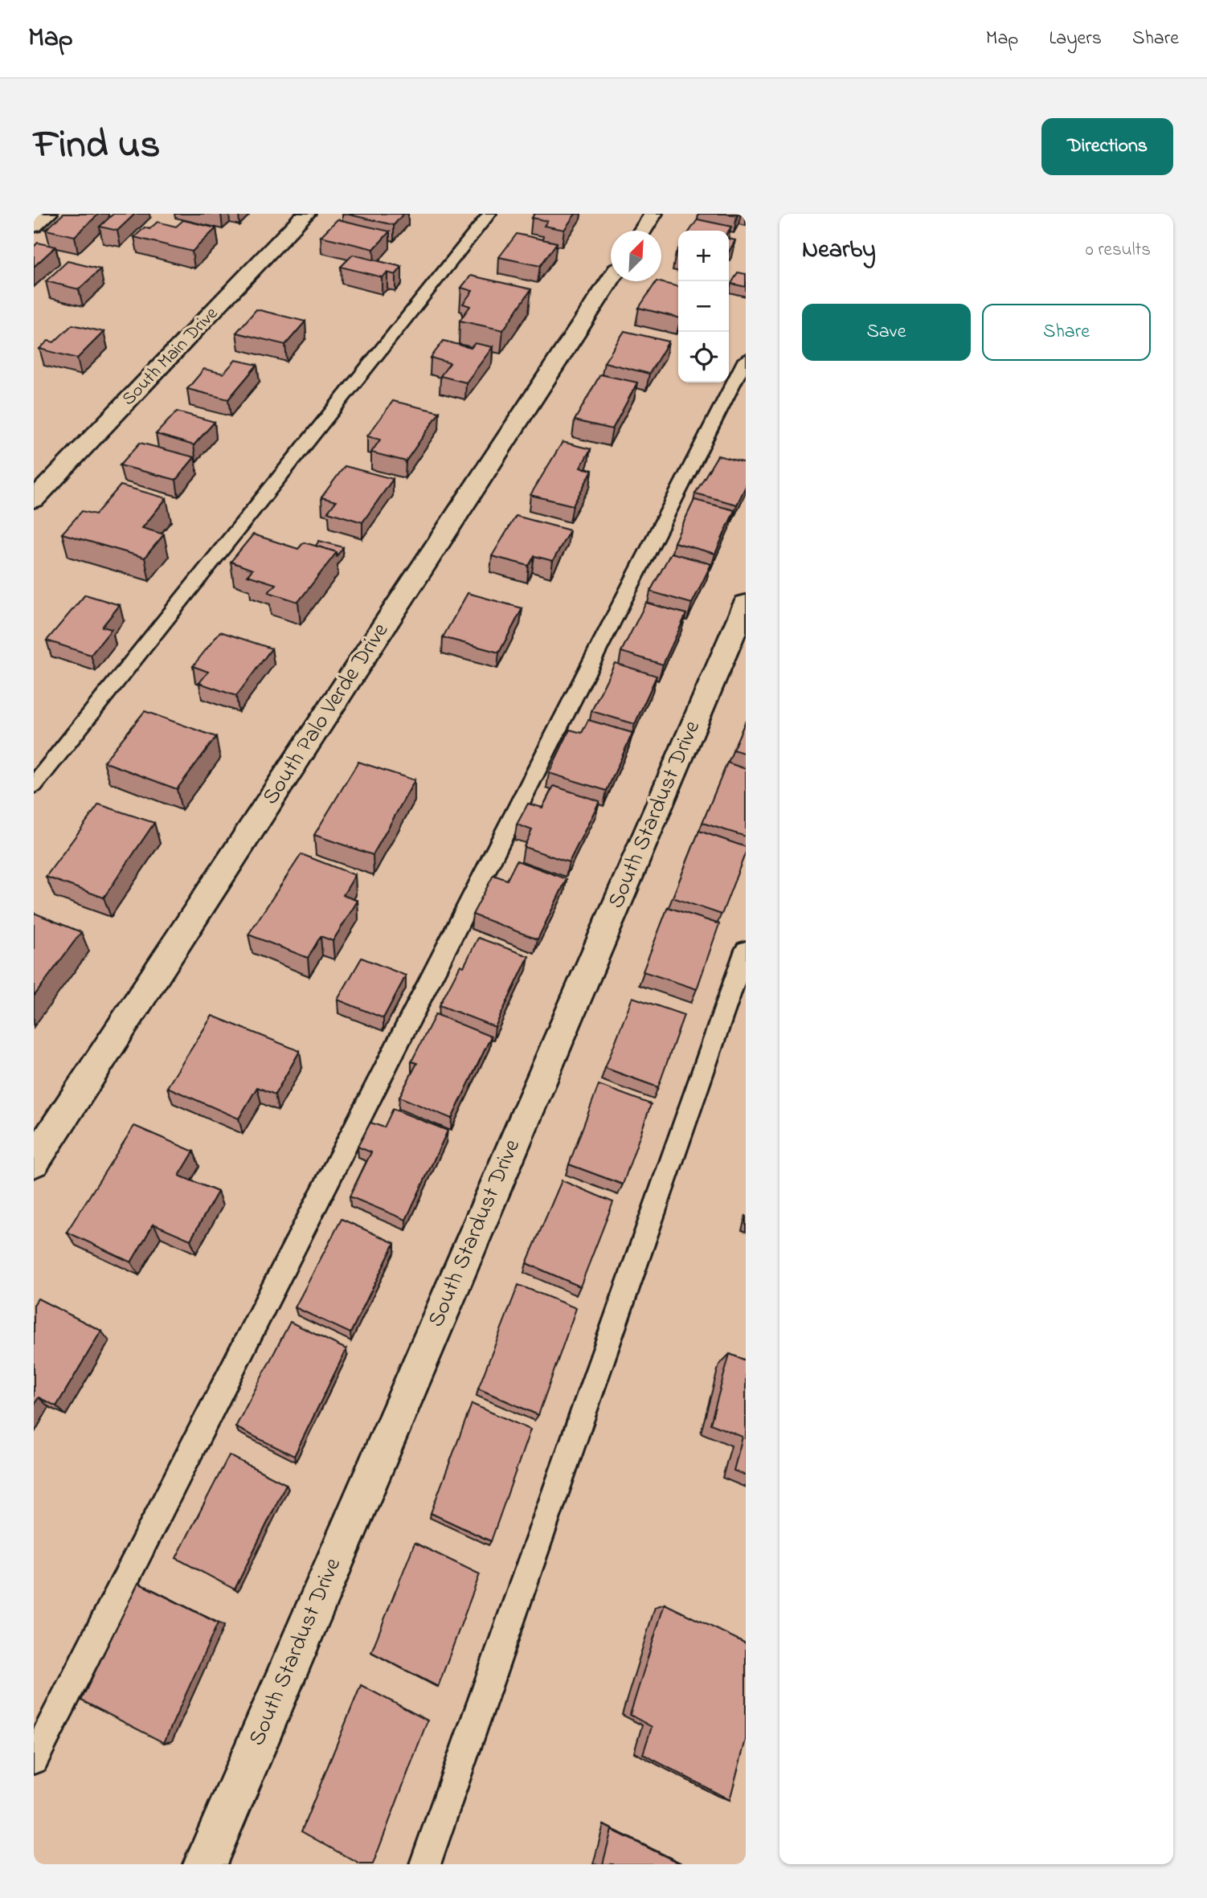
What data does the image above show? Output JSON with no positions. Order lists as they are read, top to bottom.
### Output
{
  "streets": {
    "street": ["South Main Drive", "South Palo Verde Drive", "South Stardust Drive"]
  },
  "north": "top right",
  "page": {
    "header": "Map",
    "nav": ["Map", "Layers", "Share"],
    "title": "Find us",
    "buttons": [
      "Directions",
      ["Save", "Share"]
    ],
    "heading": ["Nearby", "0 results"],
    "map_buttons": ["+", "−"]
  }
}
